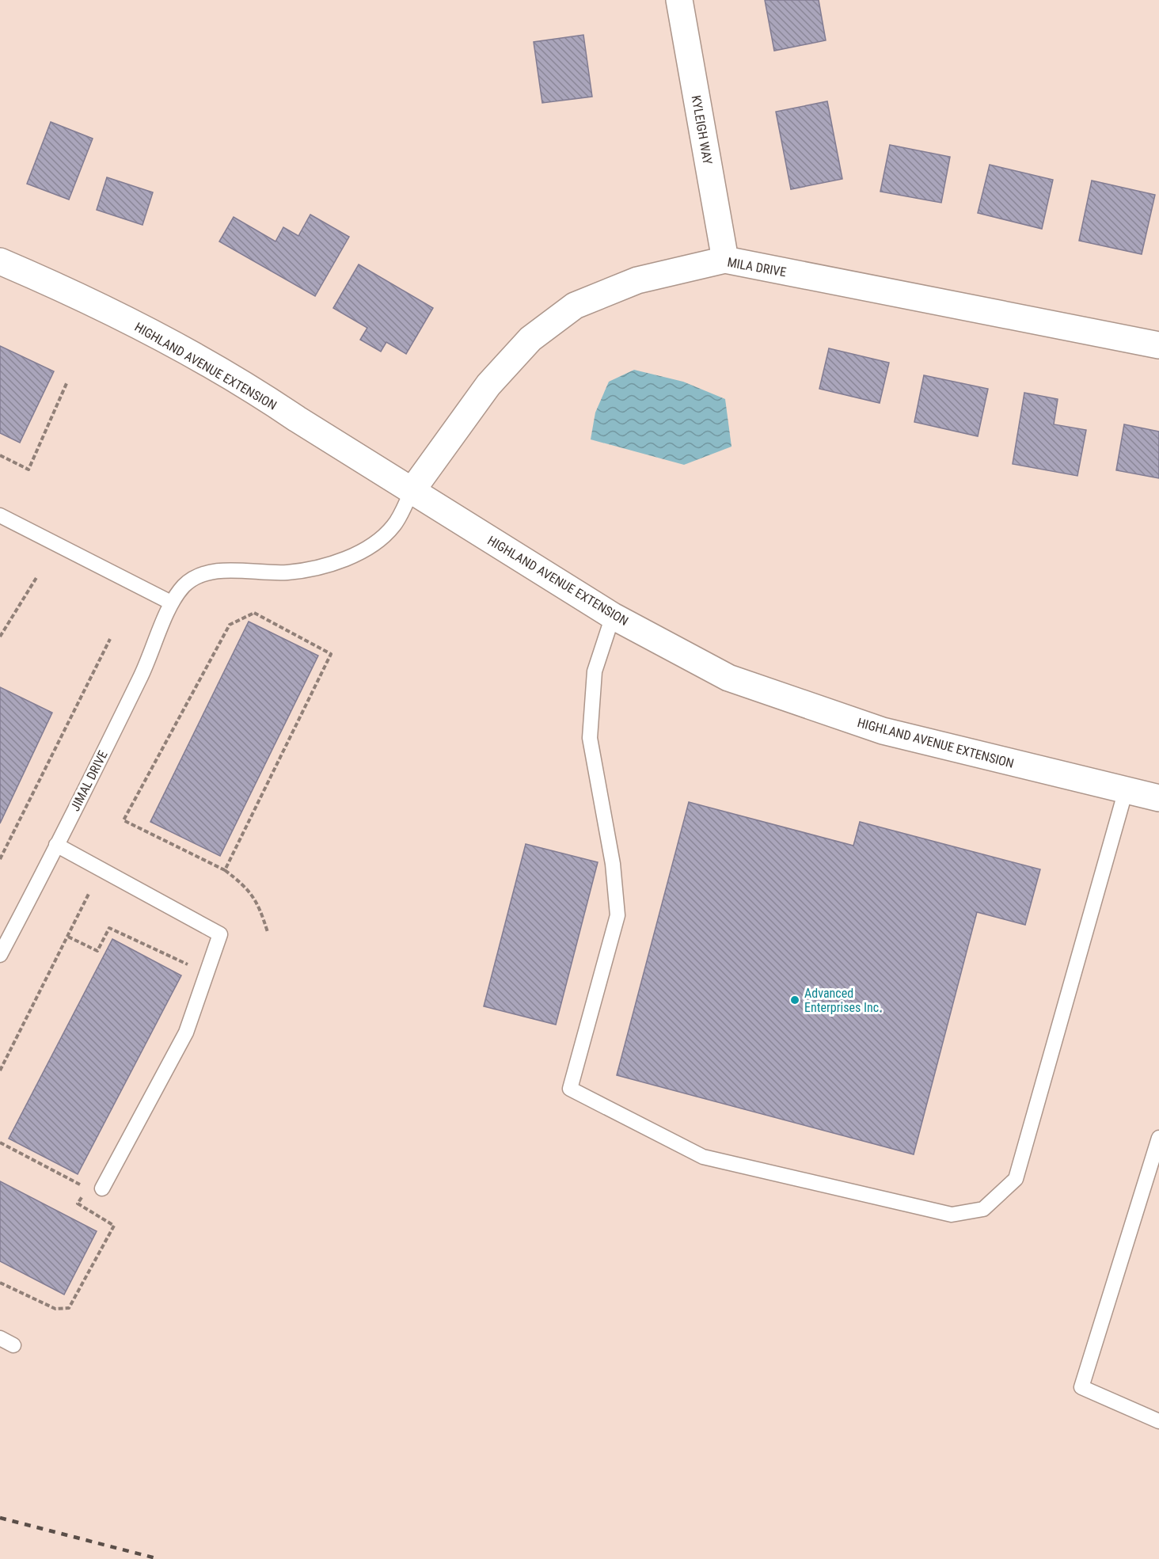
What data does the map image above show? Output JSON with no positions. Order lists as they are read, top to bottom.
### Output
{
  "streets": {
    "street": ["KYLEIGH WAY", "MILA DRIVE", "HIGHLAND AVENUE EXTENSION"],
    "lane": ["JIMAL DRIVE"]
  },
  "crossings": [
    ["KYLEIGH WAY", "MILA DRIVE"],
    ["MILA DRIVE", "HIGHLAND AVENUE EXTENSION"],
    ["MILA DRIVE", "JIMAL DRIVE"],
    ["HIGHLAND AVENUE EXTENSION", "JIMAL DRIVE"]
  ],
  "places": ["Advanced Enterprises Inc."]
}
